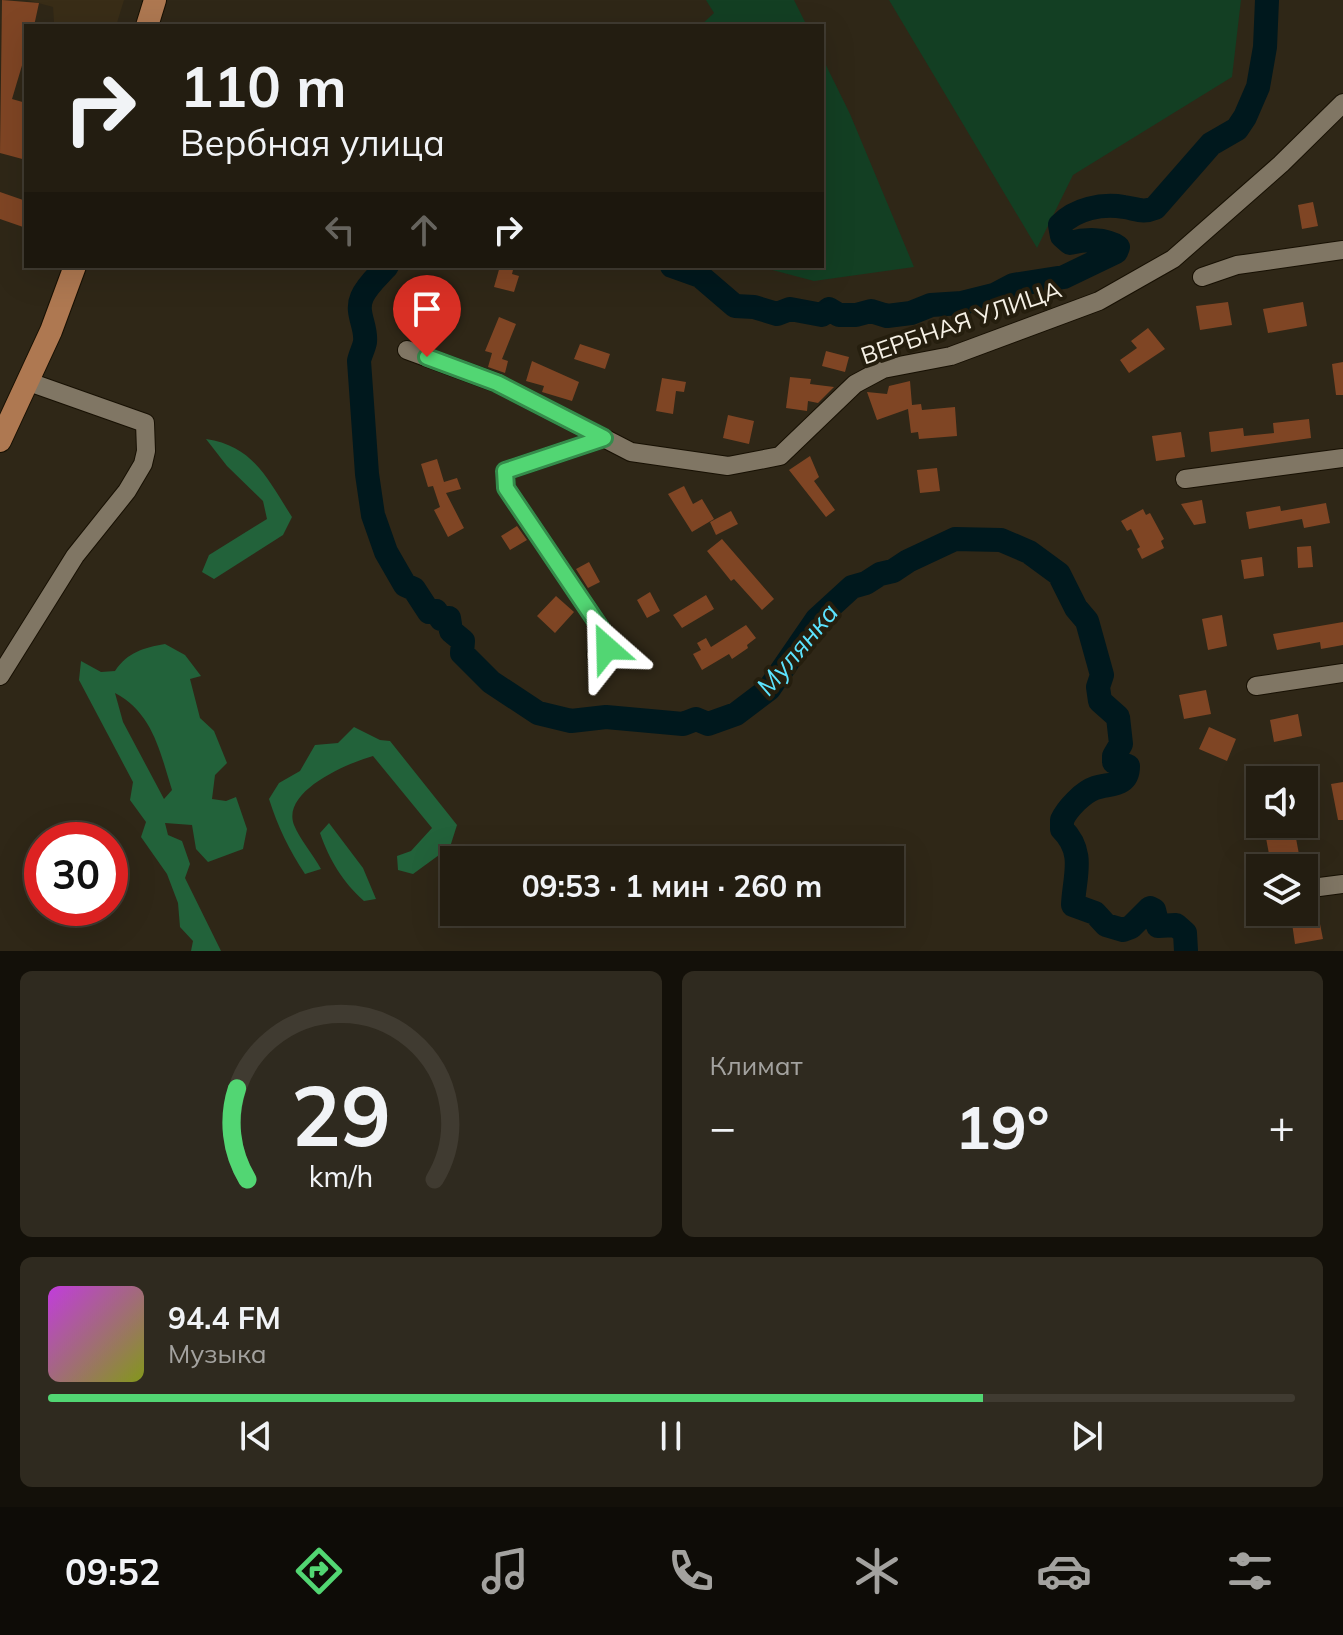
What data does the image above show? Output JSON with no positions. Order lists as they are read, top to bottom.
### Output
{
  "streets": {
    "street": ["ВЕРБНАЯ УЛИЦА"]
  },
  "water": ["Мулянка"],
  "page": {
    "turn": ["110 m", "Вербная улица"],
    "limit": "30",
    "trip": "09:53 · 1 мин · 260 m",
    "tile": "Климат",
    "heat": ["−", "19°", "+"],
    "song": ["94.4 FM", "Музыка"],
    "tabs": "09:52",
    "gauge": ["29", "km/h"]
  }
}
